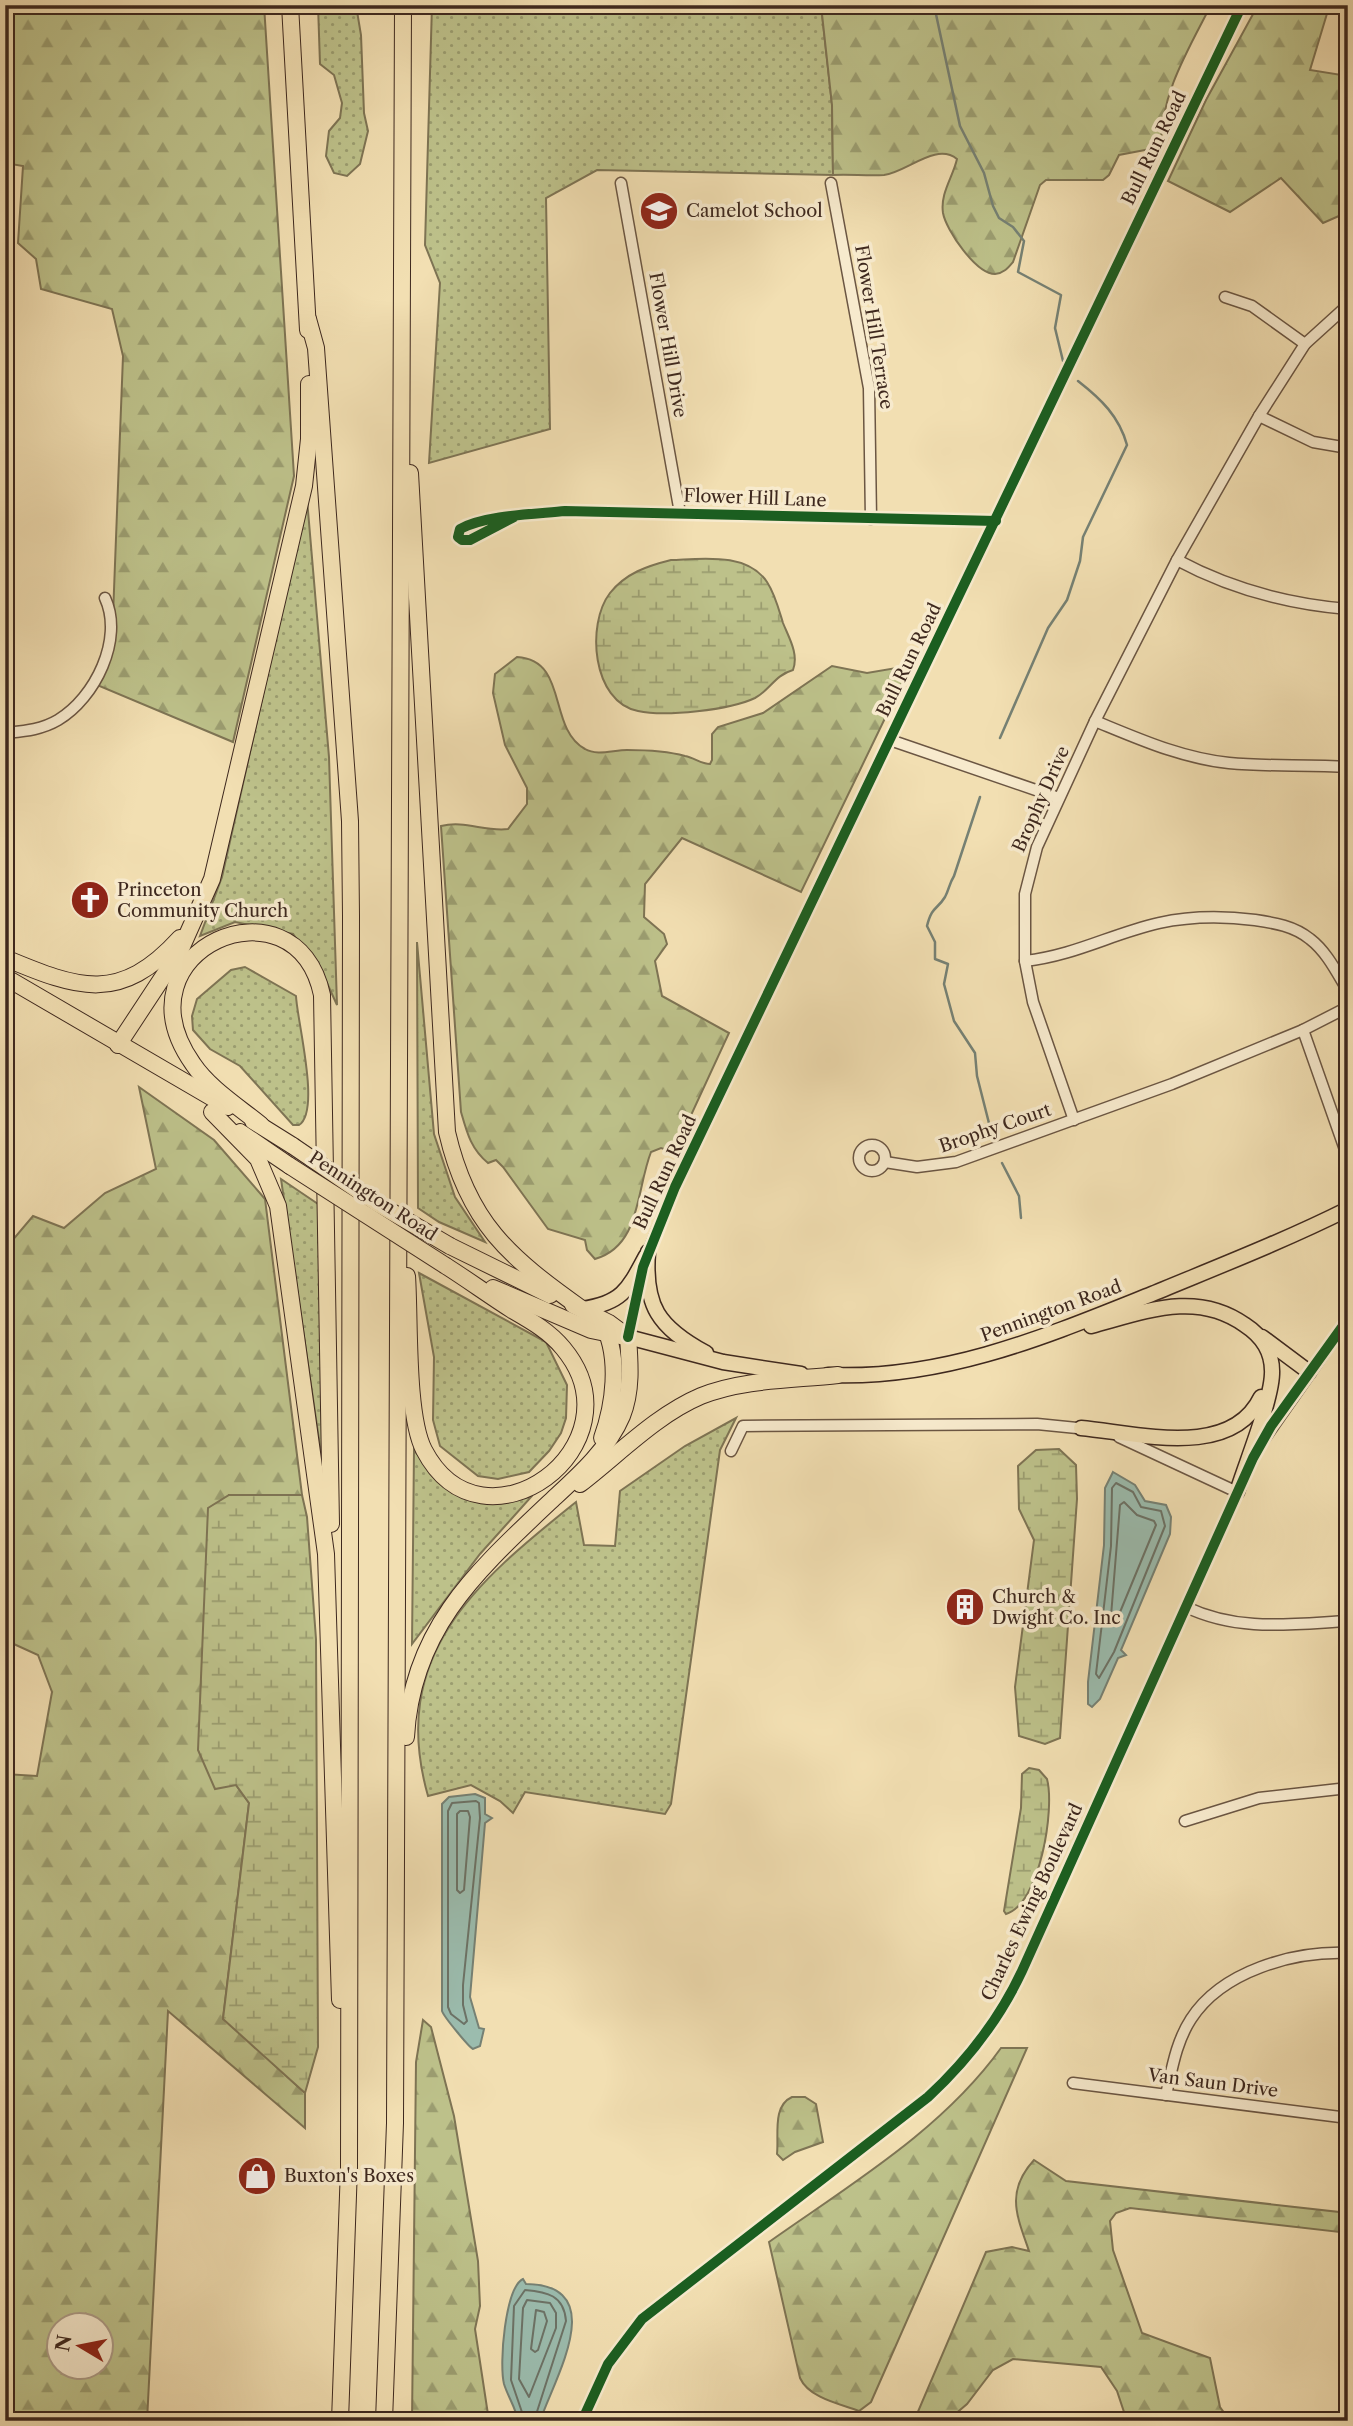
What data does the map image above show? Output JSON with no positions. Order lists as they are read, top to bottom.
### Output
{
  "streets": {
    "highway": ["Pennington Road"],
    "street": [
      "Bull Run Road",
      "Flower Hill Terrace",
      "Flower Hill Drive",
      "Flower Hill Lane",
      "Brophy Drive",
      "Brophy Court",
      "Charles Ewing Boulevard",
      "Van Saun Drive"
    ]
  },
  "crossings": [
    ["Bull Run Road", "Flower Hill Lane"],
    ["Bull Run Road", "Pennington Road"],
    ["Flower Hill Terrace", "Flower Hill Lane"],
    ["Flower Hill Drive", "Flower Hill Lane"],
    ["Brophy Drive", "Brophy Court"]
  ],
  "places": {
    "school or university": ["Camelot School"],
    "church": ["Princeton Community Church"],
    "building": ["Church & Dwight Co. Inc"],
    "shop": ["Buxton's Boxes"]
  },
  "north": "left"
}
